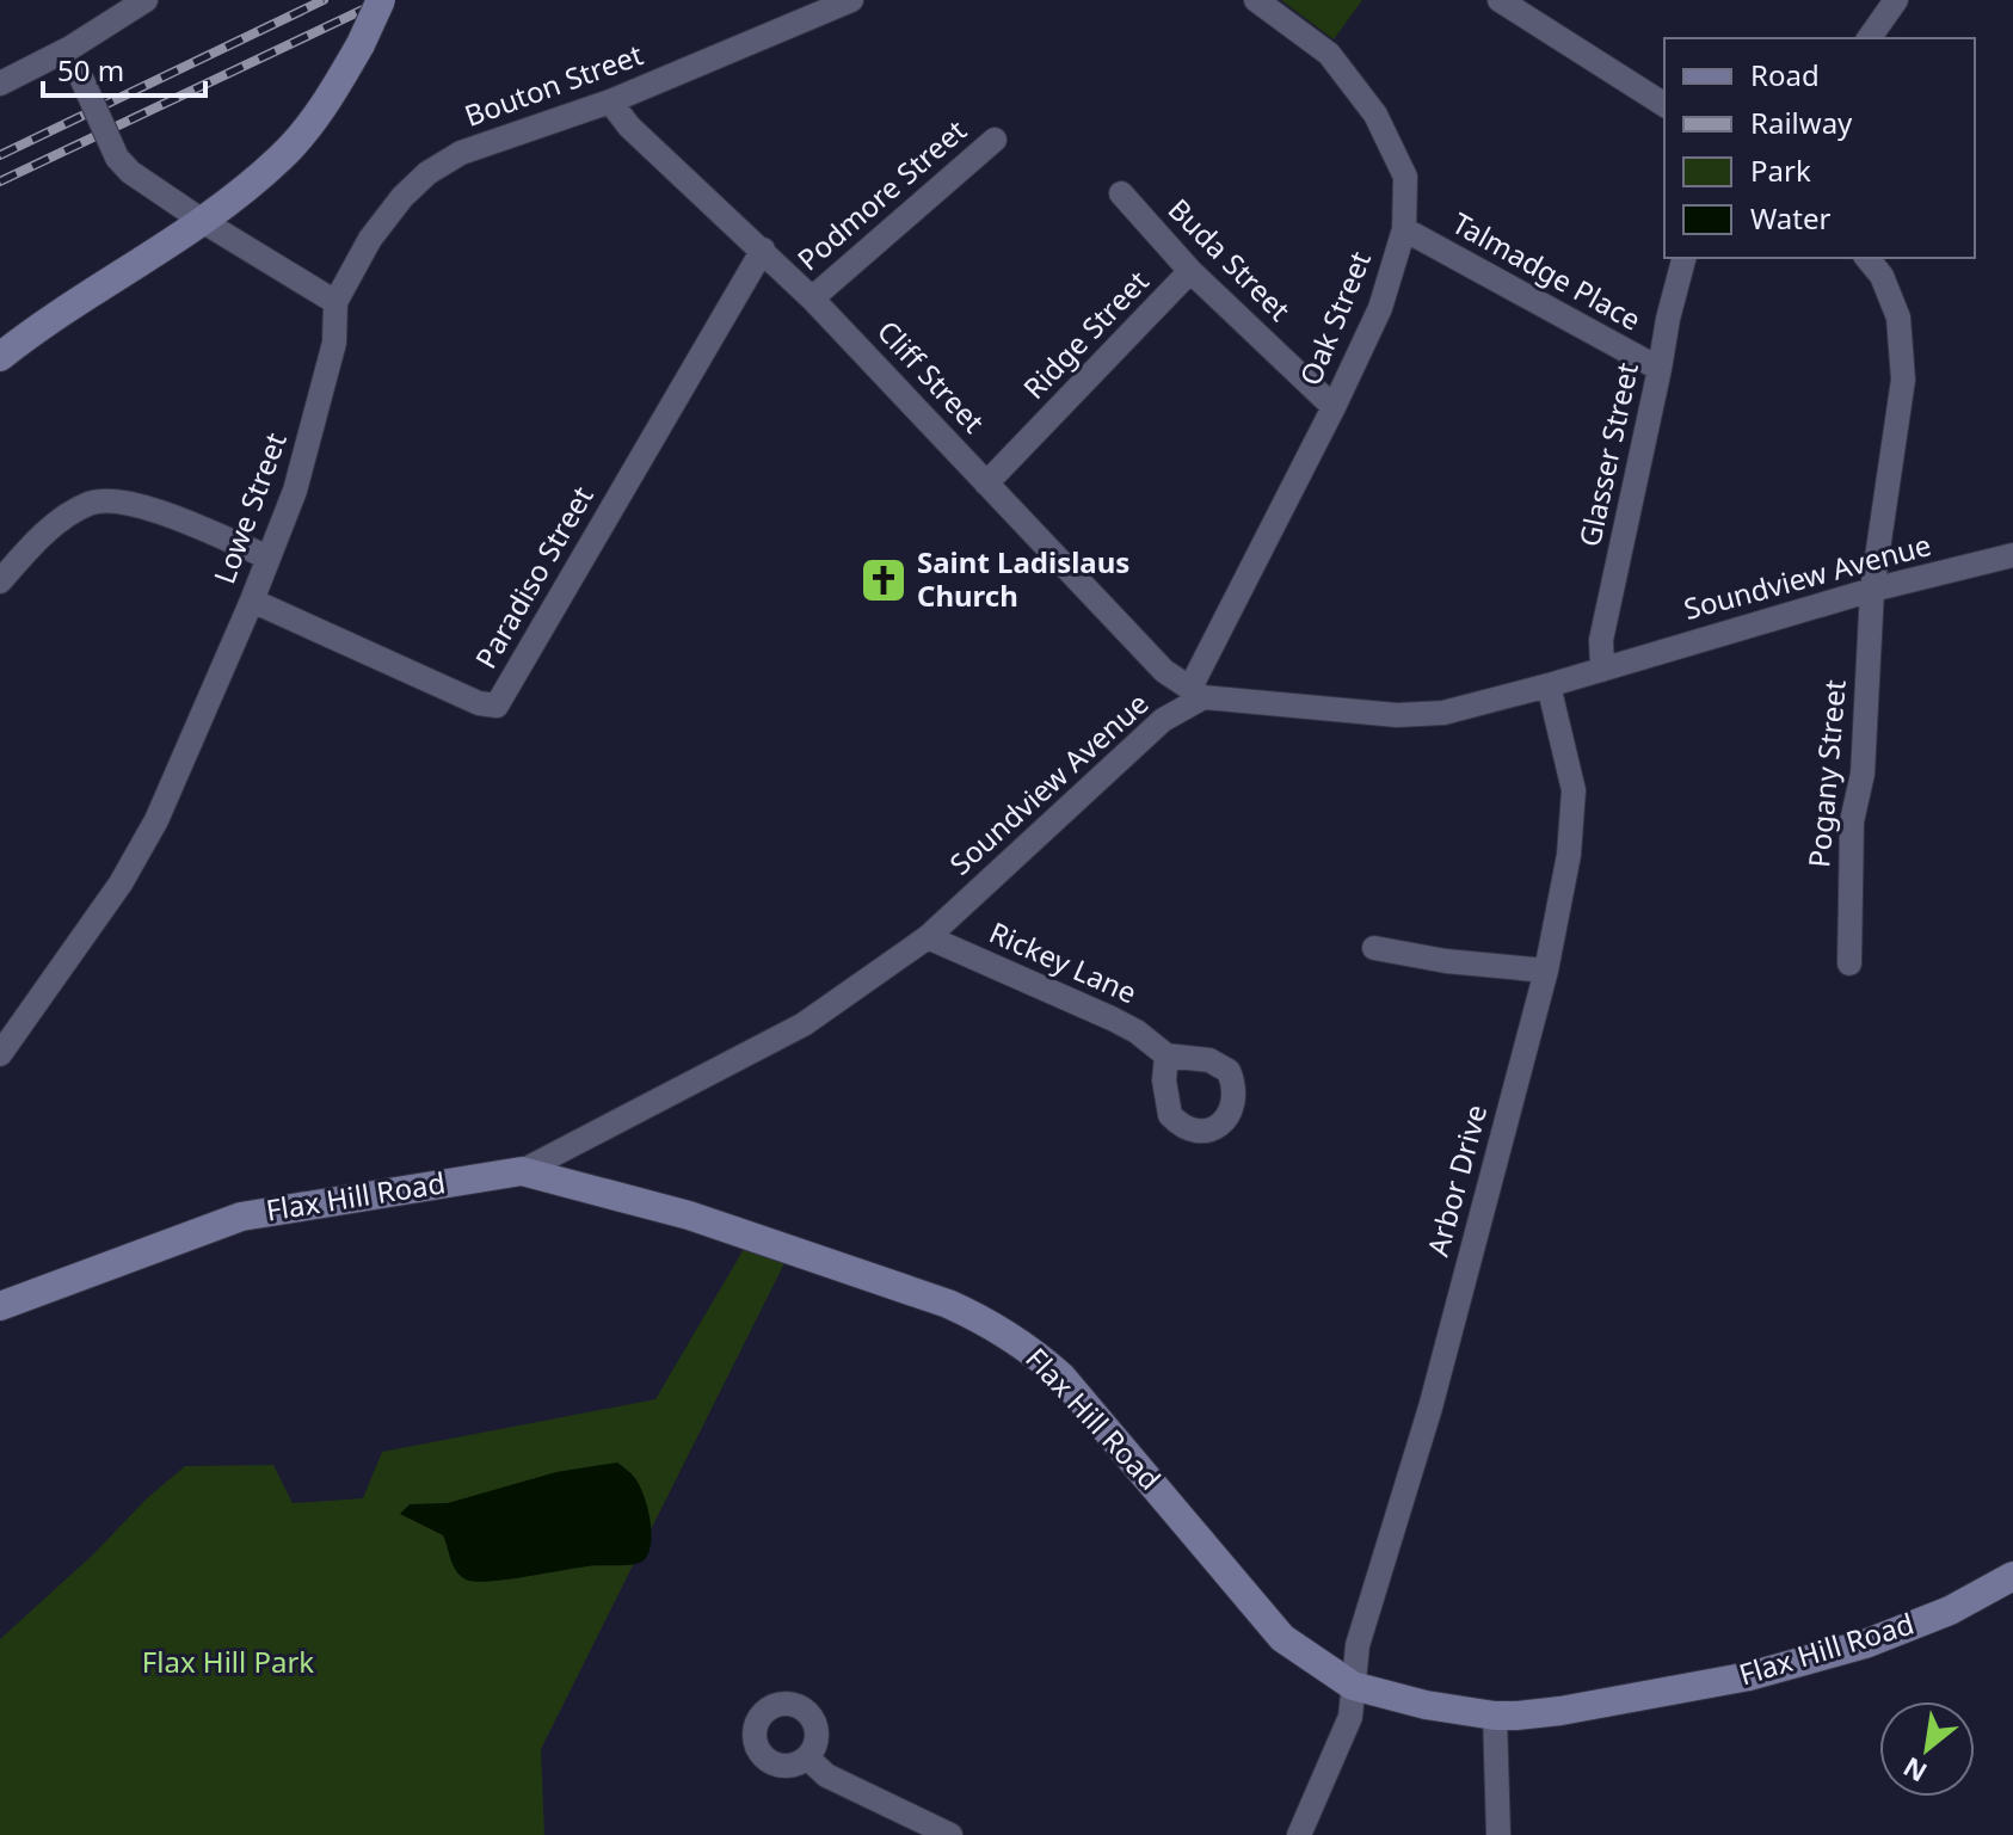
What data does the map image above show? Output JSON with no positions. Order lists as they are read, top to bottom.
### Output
{
  "streets": {
    "main road": ["Flax Hill Road"],
    "street": [
      "Bouton Street",
      "Podmore Street",
      "Buda Street",
      "Talmadge Place",
      "Oak Street",
      "Ridge Street",
      "Cliff Street",
      "Glasser Street",
      "Lowe Street",
      "Paradiso Street",
      "Soundview Avenue",
      "Pogany Street",
      "Rickey Lane",
      "Arbor Drive"
    ]
  },
  "crossings": [
    ["Bouton Street", "Cliff Street"],
    ["Bouton Street", "Lowe Street"],
    ["Podmore Street", "Cliff Street"],
    ["Buda Street", "Oak Street"],
    ["Buda Street", "Ridge Street"],
    ["Talmadge Place", "Oak Street"],
    ["Talmadge Place", "Glasser Street"],
    ["Oak Street", "Cliff Street"],
    ["Oak Street", "Soundview Avenue"],
    ["Ridge Street", "Cliff Street"],
    ["Cliff Street", "Paradiso Street"],
    ["Cliff Street", "Soundview Avenue"],
    ["Glasser Street", "Soundview Avenue"],
    ["Lowe Street", "Paradiso Street"],
    ["Soundview Avenue", "Pogany Street"],
    ["Soundview Avenue", "Rickey Lane"],
    ["Soundview Avenue", "Arbor Drive"],
    ["Soundview Avenue", "Flax Hill Road"],
    ["Arbor Drive", "Flax Hill Road"]
  ],
  "parks": ["Flax Hill Park"],
  "places": {
    "church": ["Saint Ladislaus Church"]
  },
  "legend": [
    "Road",
    "Railway",
    "Park",
    "Water"
  ],
  "scale_bar": "50 m",
  "north": "bottom left"
}
